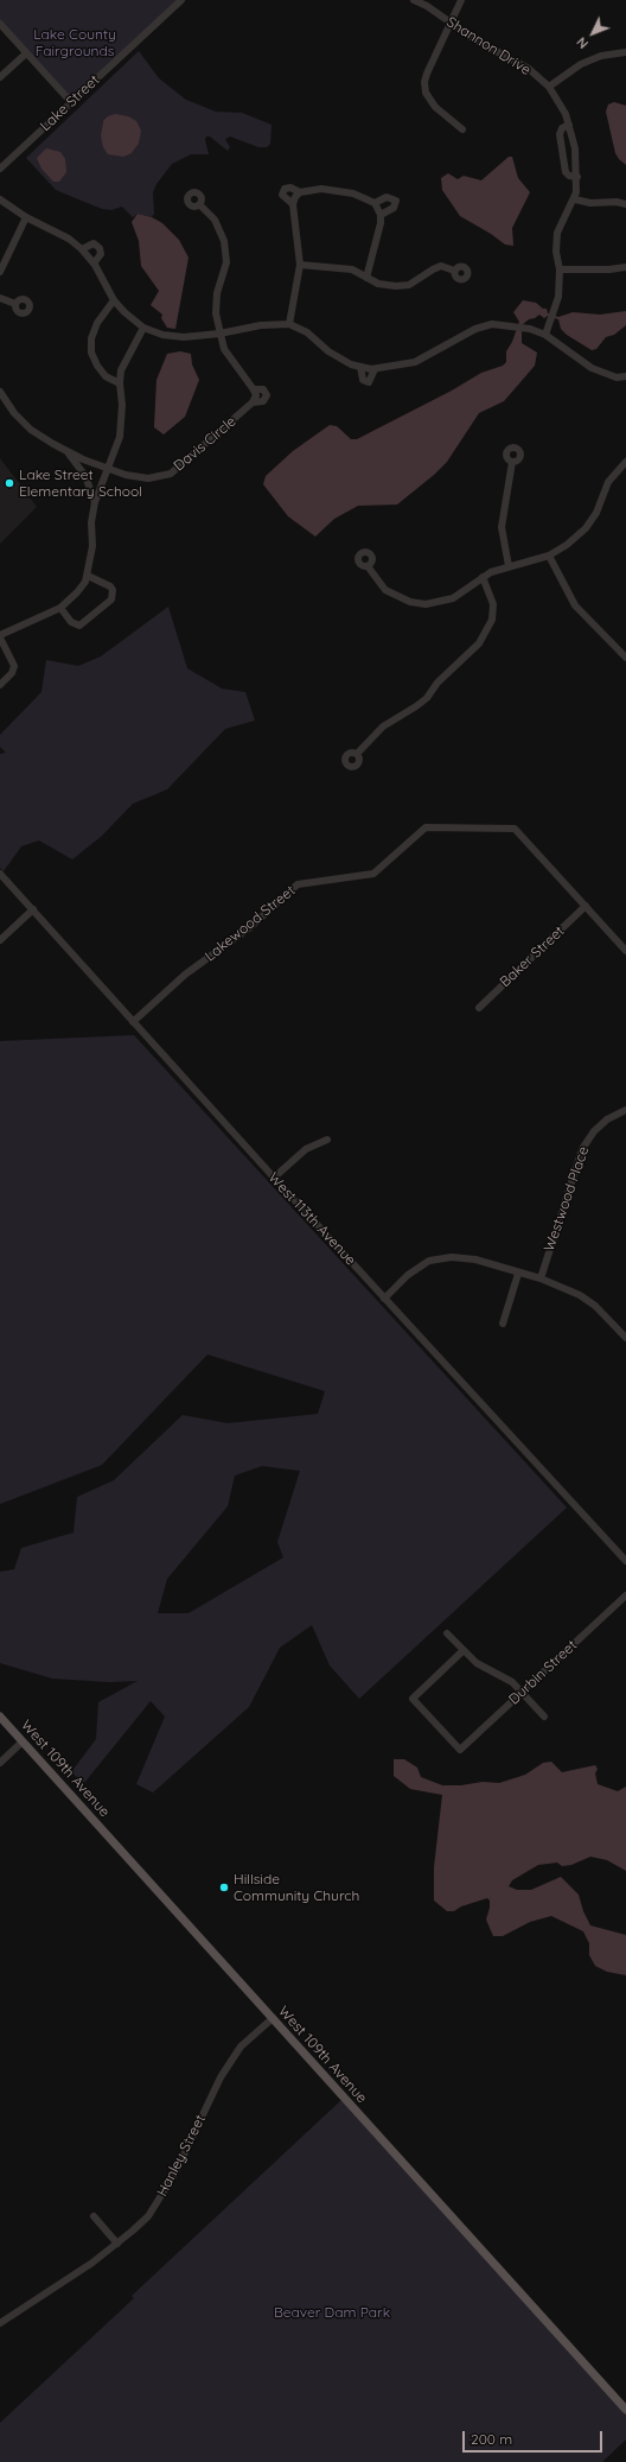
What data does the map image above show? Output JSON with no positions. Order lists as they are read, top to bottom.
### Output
{
  "streets": {
    "main road": ["West 109th Avenue"],
    "street": [
      "Shannon Drive",
      "Lake Street",
      "Davis Circle",
      "Lakewood Street",
      "Baker Street",
      "Westwood Place",
      "West 113th Avenue",
      "Durbin Street",
      "Hanley Street"
    ]
  },
  "crossings": [
    ["Lakewood Street", "Baker Street"],
    ["Lakewood Street", "West 113th Avenue"],
    ["West 109th Avenue", "Hanley Street"]
  ],
  "parks": ["Lake County Fairgrounds", "Beaver Dam Park"],
  "places": ["Lake Street Elementary School", "Hillside Community Church"],
  "scale_bar": "200 m",
  "north": "bottom left"
}
